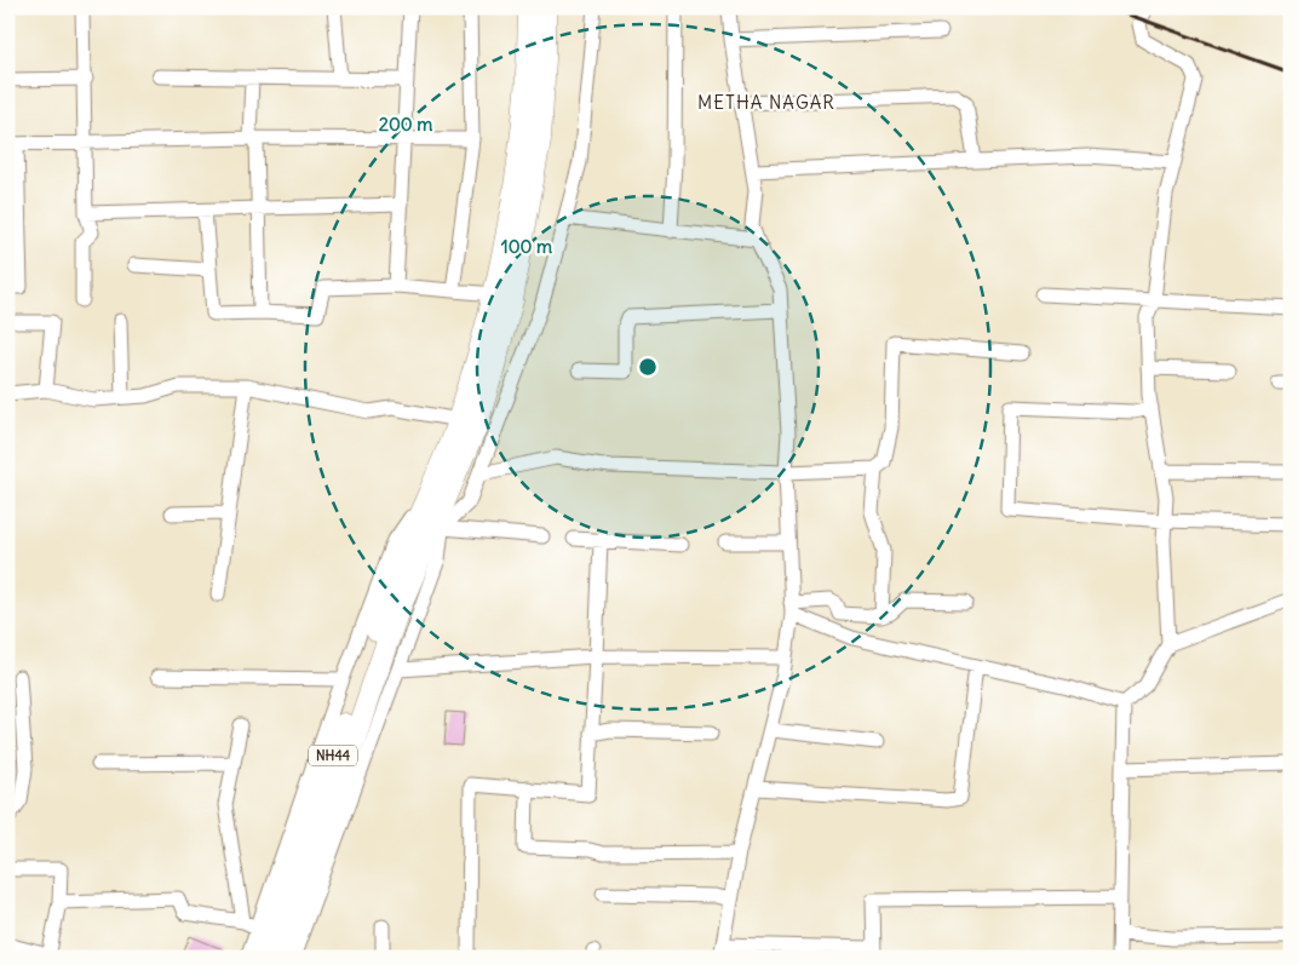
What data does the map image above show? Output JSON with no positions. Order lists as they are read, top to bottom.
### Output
{
  "streets": {
    "highway": ["NH44"]
  },
  "districts": ["METHA NAGAR"],
  "rings": ["200 m", "100 m"]
}
